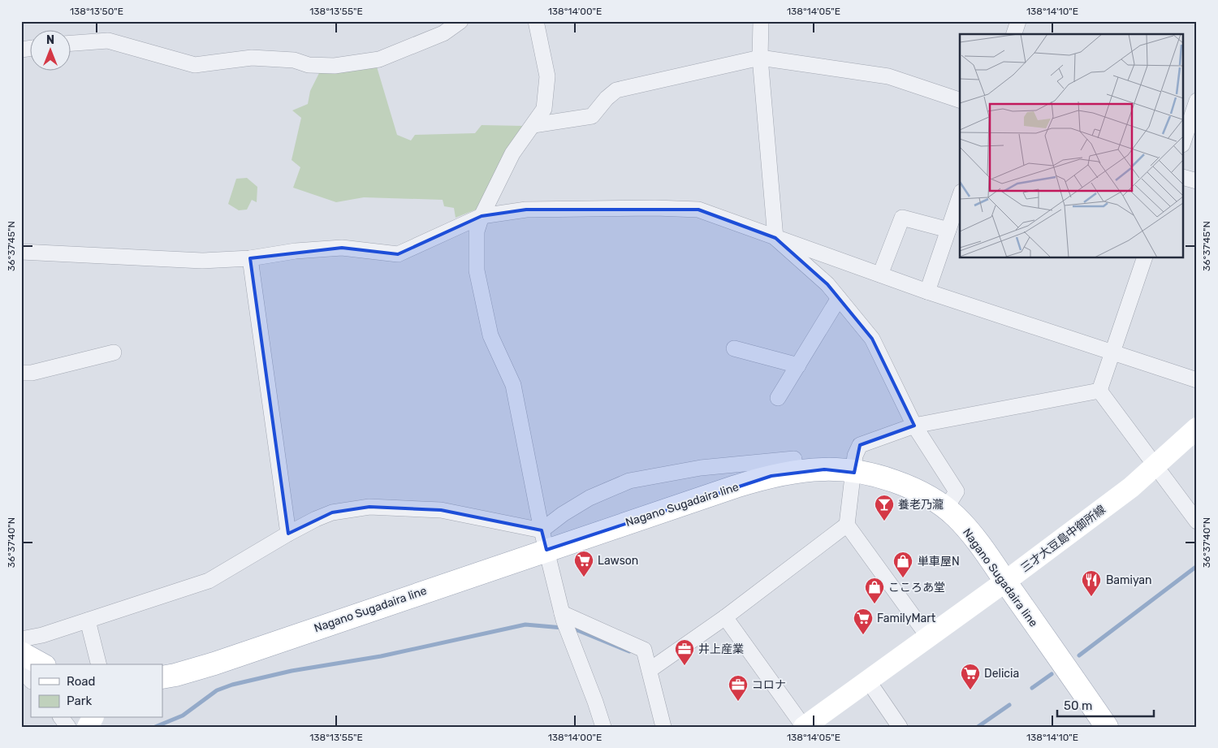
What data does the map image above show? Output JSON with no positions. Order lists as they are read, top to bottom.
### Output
{
  "streets": {
    "main road": ["Nagano Sugadaira line", "三才大豆島中御所線"]
  },
  "crossings": [
    ["Nagano Sugadaira line", "三才大豆島中御所線"]
  ],
  "places": {
    "bar": ["養老乃瀧"],
    "supermarket": ["Lawson", "FamilyMart", "Delicia"],
    "shop": ["単車屋N", "こころあ堂"],
    "restaurant": ["Bamiyan"],
    "office": ["井上産業", "コロナ"]
  },
  "legend": ["Road", "Park"],
  "scale_bar": "50 m",
  "north": "top",
  "coordinates": [
    "138°13'50\"E",
    "138°13'55\"E",
    "138°14'00\"E",
    "138°14'05\"E",
    "138°14'10\"E",
    "36°37'45\"N",
    "36°37'40\"N"
  ]
}
